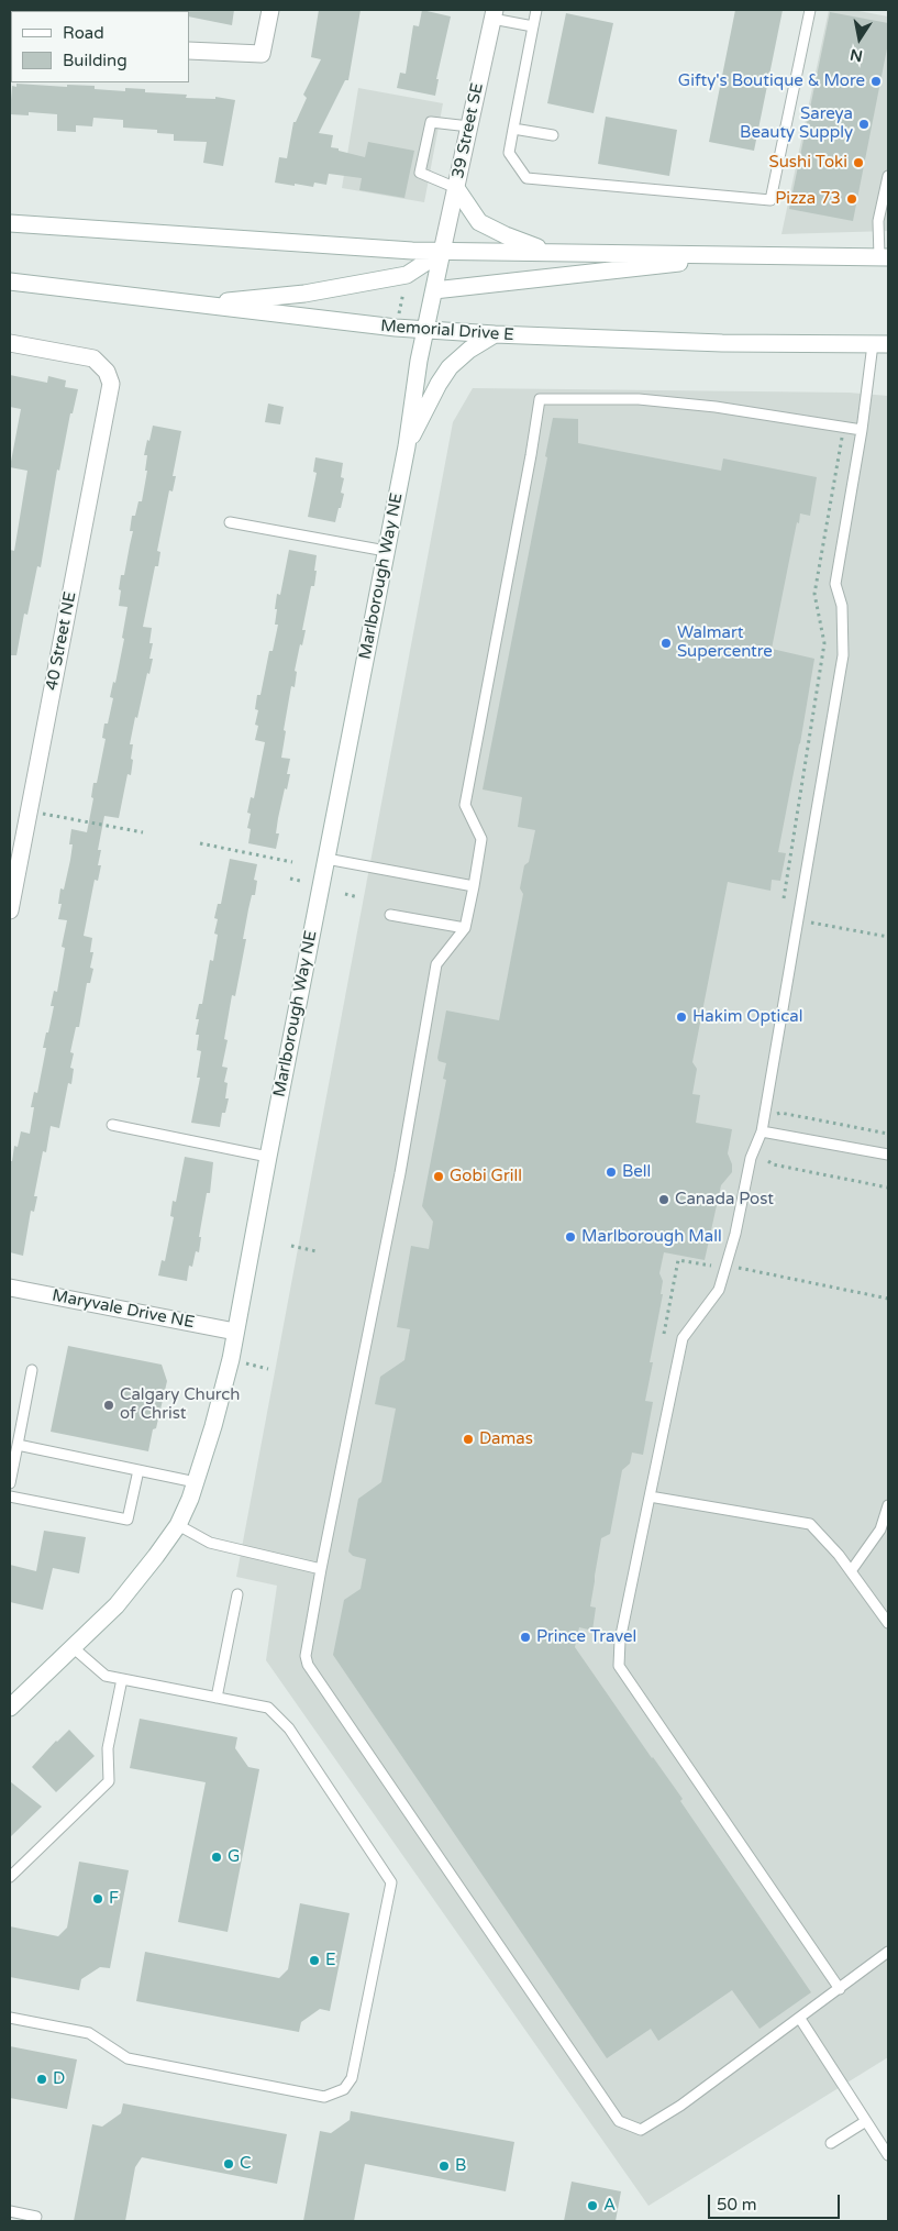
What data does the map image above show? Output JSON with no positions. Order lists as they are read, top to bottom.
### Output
{
  "streets": {
    "street": [
      "39 Street SE",
      "Memorial Drive E",
      "Marlborough Way NE",
      "40 Street NE",
      "Maryvale Drive NE"
    ]
  },
  "crossings": [
    ["39 Street SE", "Marlborough Way NE"],
    ["Memorial Drive E", "Marlborough Way NE"],
    ["Marlborough Way NE", "Maryvale Drive NE"]
  ],
  "places": [
    "Gifty's Boutique & More",
    "Sareya Beauty Supply",
    "Sushi Toki",
    "Pizza 73",
    "Walmart Supercentre",
    "Hakim Optical",
    "Bell",
    "Gobi Grill",
    "Canada Post",
    "Marlborough Mall",
    "Calgary Church of Christ",
    "Damas",
    "Prince Travel",
    "G",
    "F",
    "E",
    "D",
    "C",
    "B",
    "A"
  ],
  "legend": ["Road", "Building"],
  "scale_bar": "50 m",
  "north": "bottom"
}
